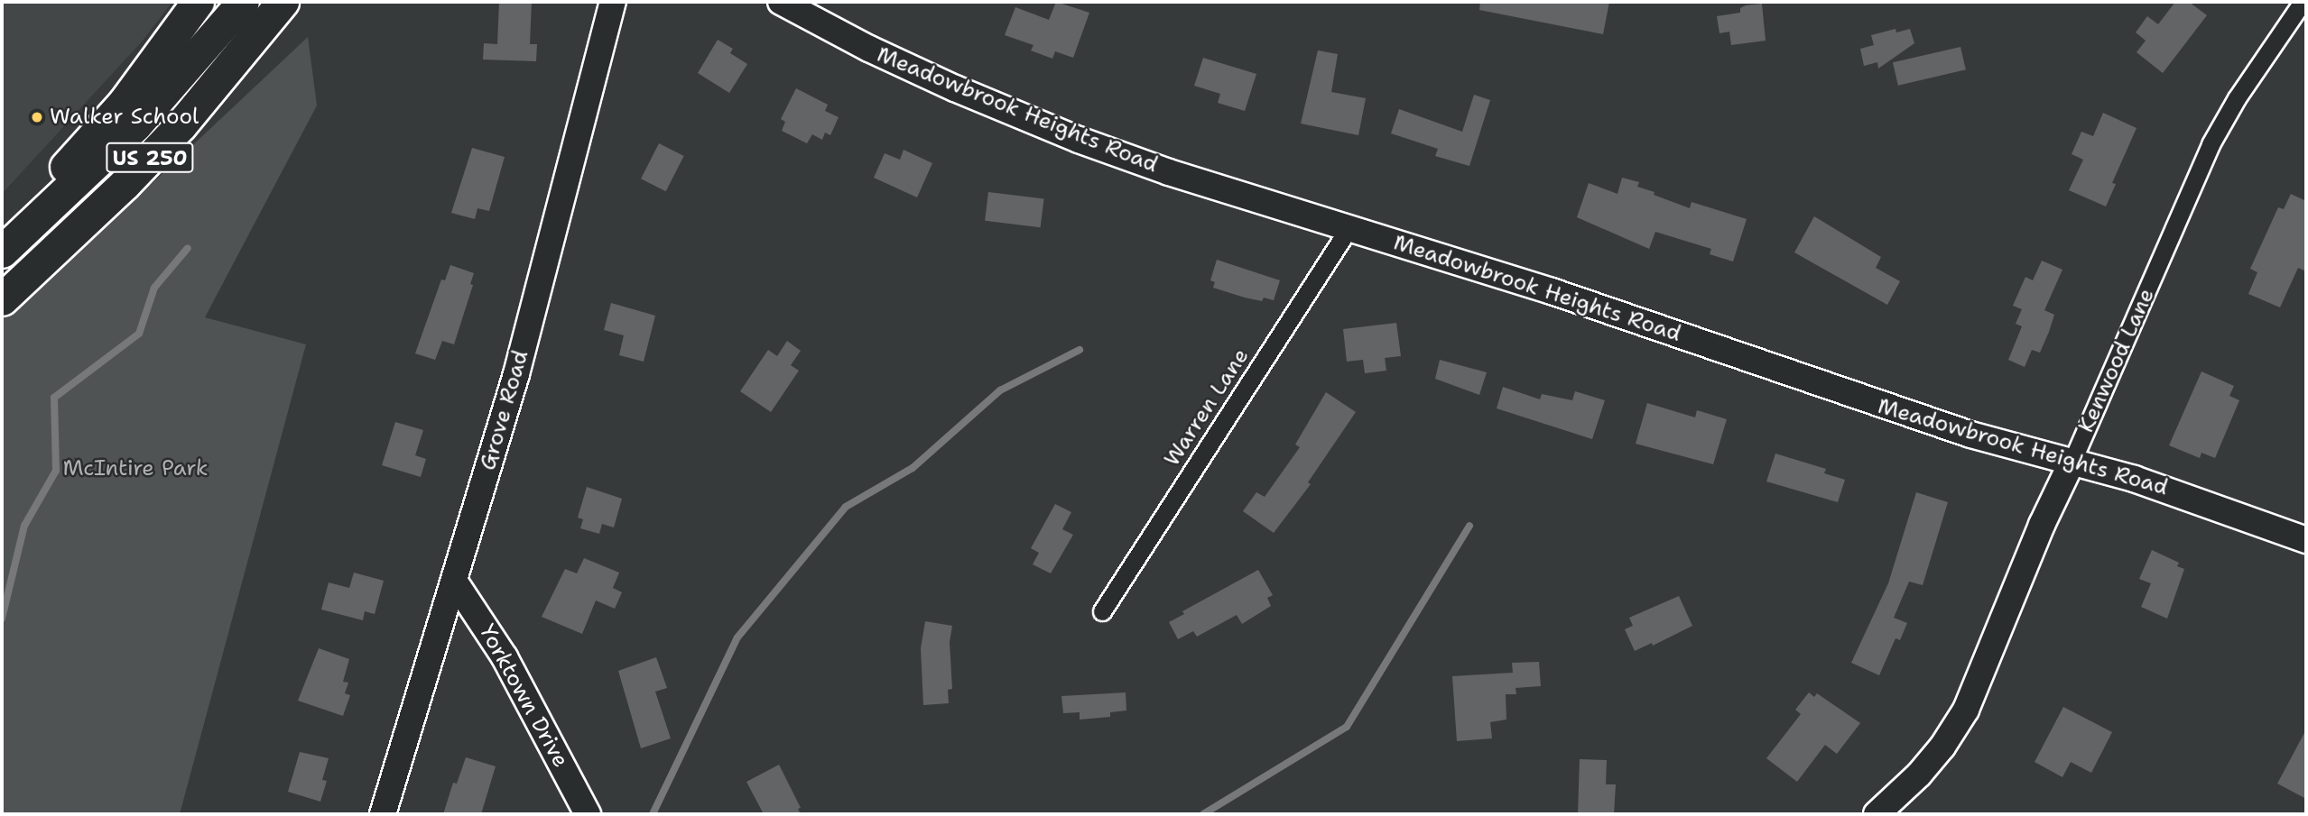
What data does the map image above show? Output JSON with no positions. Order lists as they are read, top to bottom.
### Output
{
  "streets": {
    "highway": ["US 250"],
    "street": [
      "Meadowbrook Heights Road",
      "Kenwood Lane",
      "Warren Lane",
      "Grove Road",
      "Yorktown Drive"
    ]
  },
  "crossings": [
    ["Meadowbrook Heights Road", "Kenwood Lane"],
    ["Meadowbrook Heights Road", "Warren Lane"],
    ["Grove Road", "Yorktown Drive"]
  ],
  "parks": ["McIntire Park"],
  "places": ["Walker School"]
}
